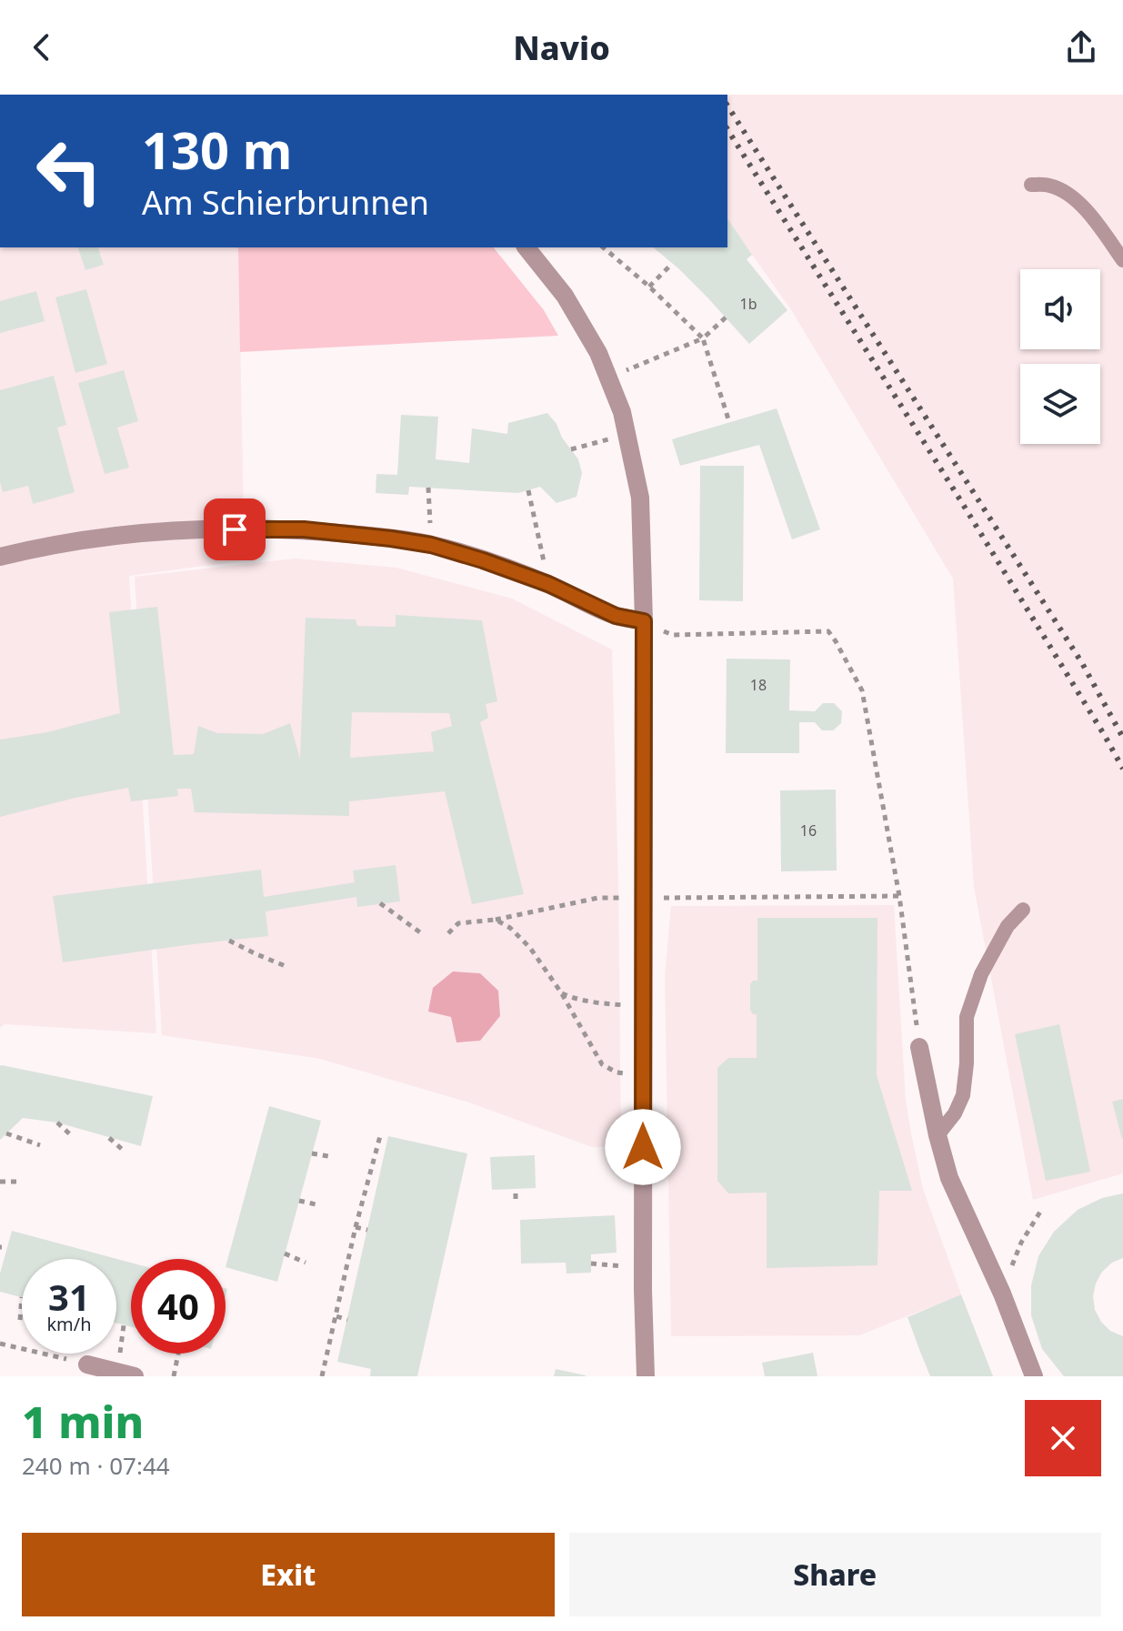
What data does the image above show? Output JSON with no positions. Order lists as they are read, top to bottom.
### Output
{
  "house_numbers": ["1b", "18", "16"],
  "page": {
    "header": "Navio",
    "turn": ["130 m", "Am Schierbrunnen"],
    "speed": "31 km/h",
    "limit": "40",
    "heading": ["1 min", "240 m · 07:44"],
    "buttons": ["Exit", "Share"]
  }
}
